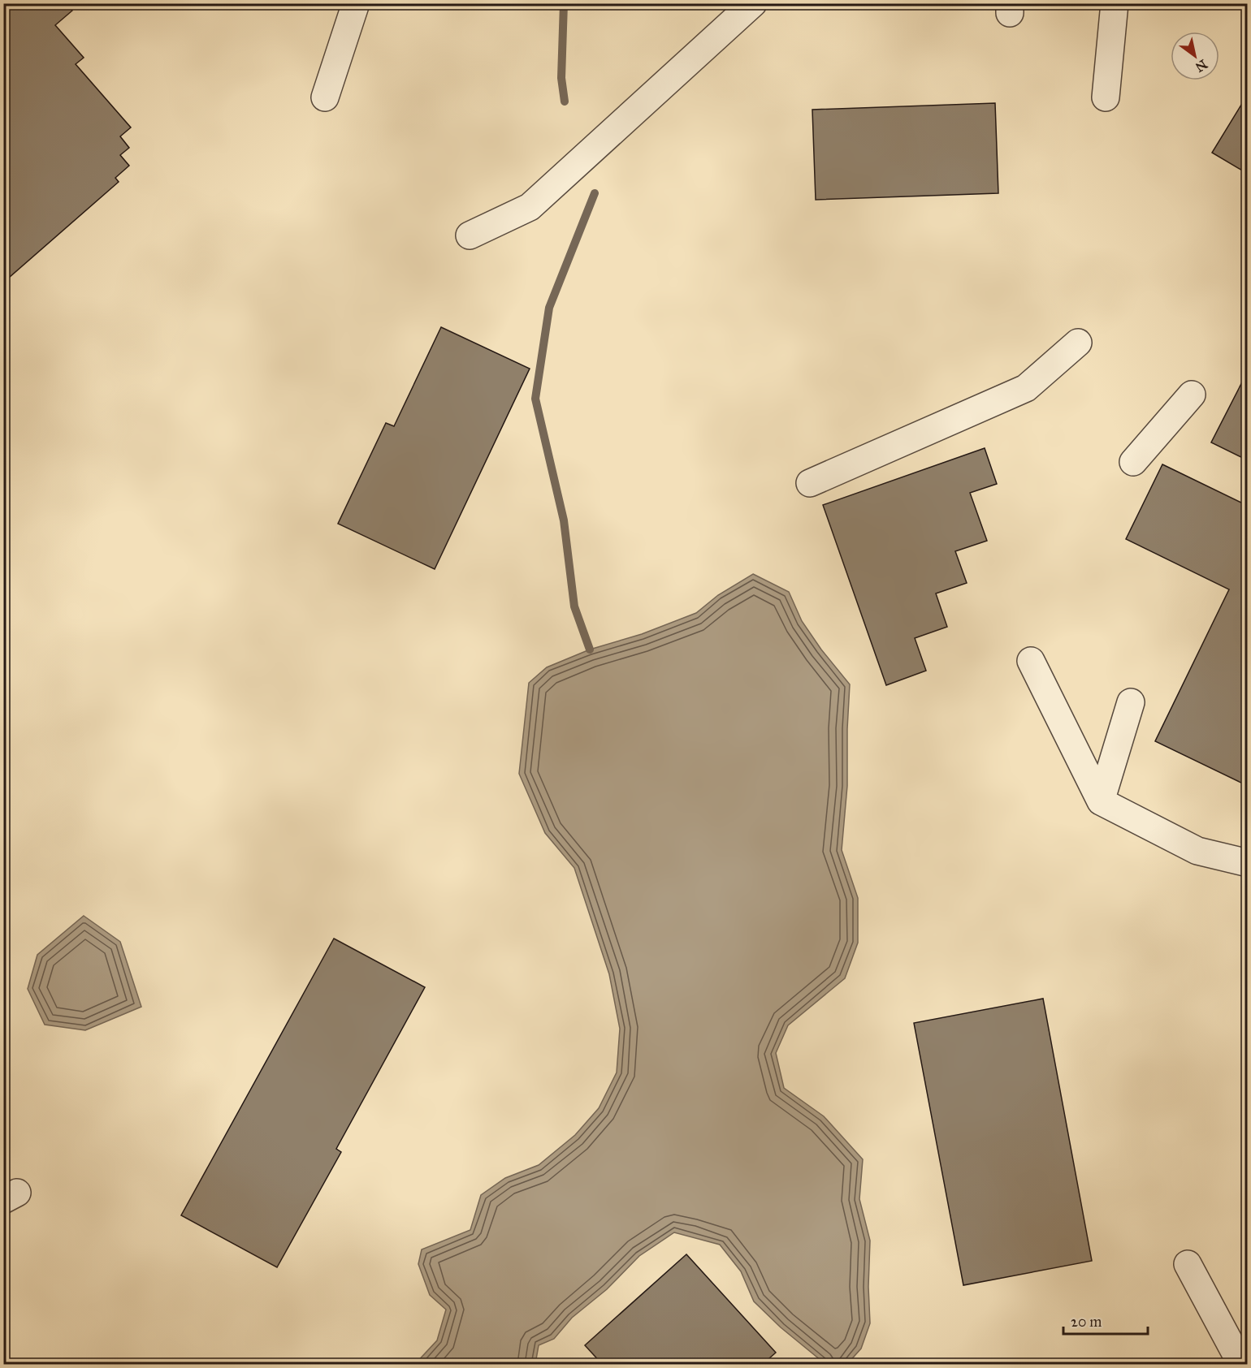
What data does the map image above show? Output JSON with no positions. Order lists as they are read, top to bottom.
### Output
{
  "scale_bar": "20 m",
  "north": "bottom right"
}
